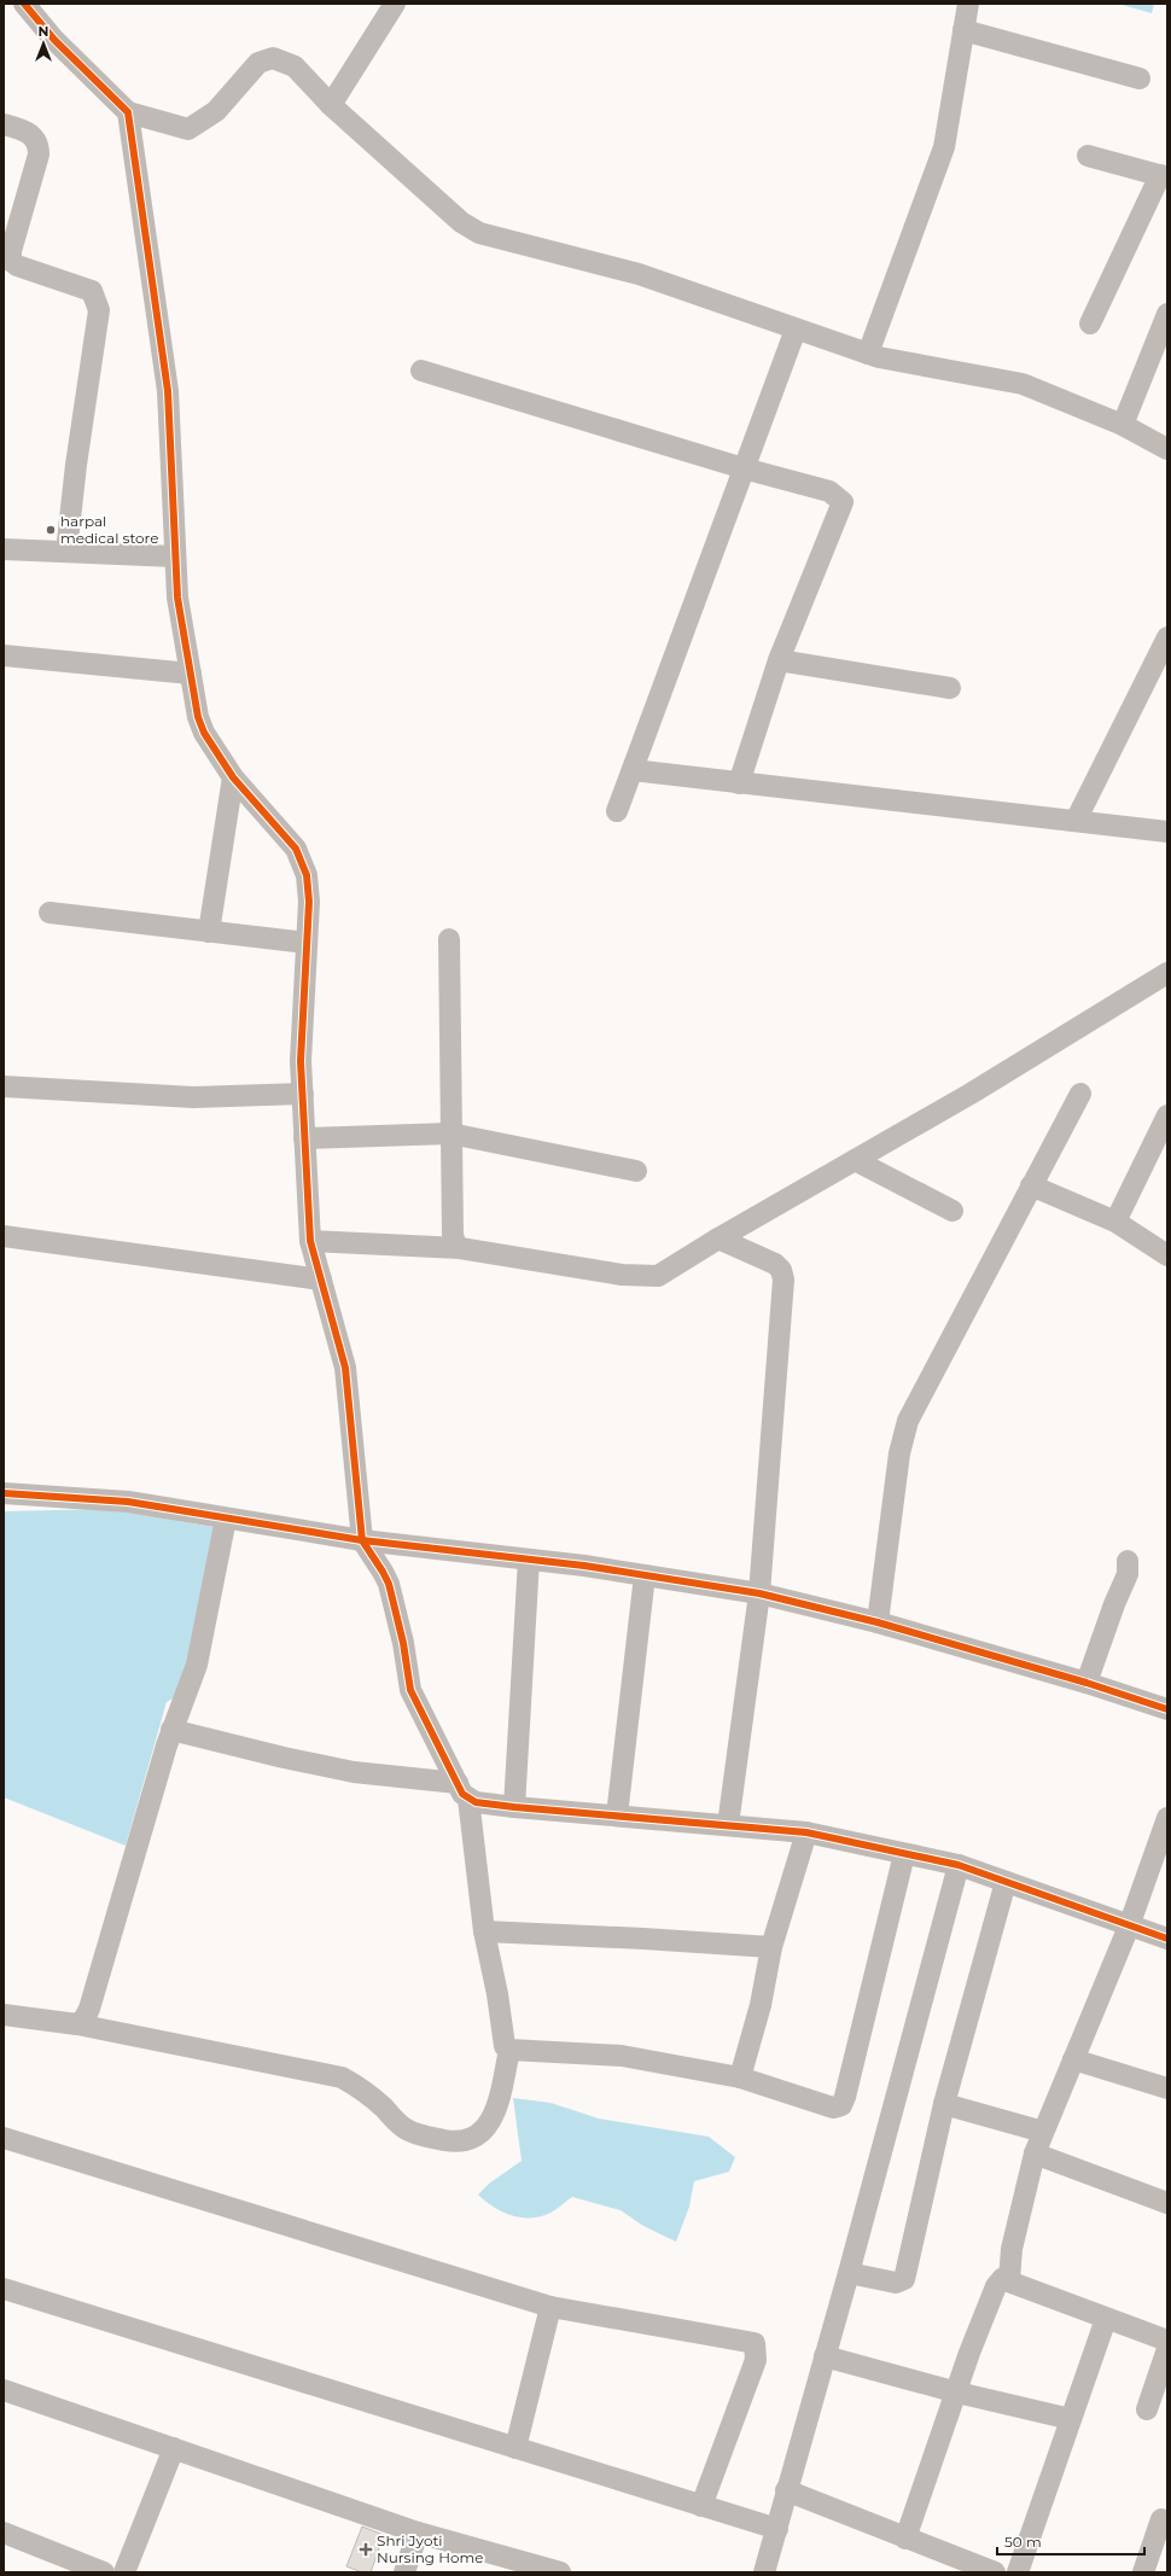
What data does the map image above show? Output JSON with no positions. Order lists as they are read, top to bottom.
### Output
{
  "places": {
    "other": ["harpal medical store"],
    "health": ["Shri Jyoti Nursing Home"]
  },
  "scale_bar": "50 m",
  "north": "top"
}
